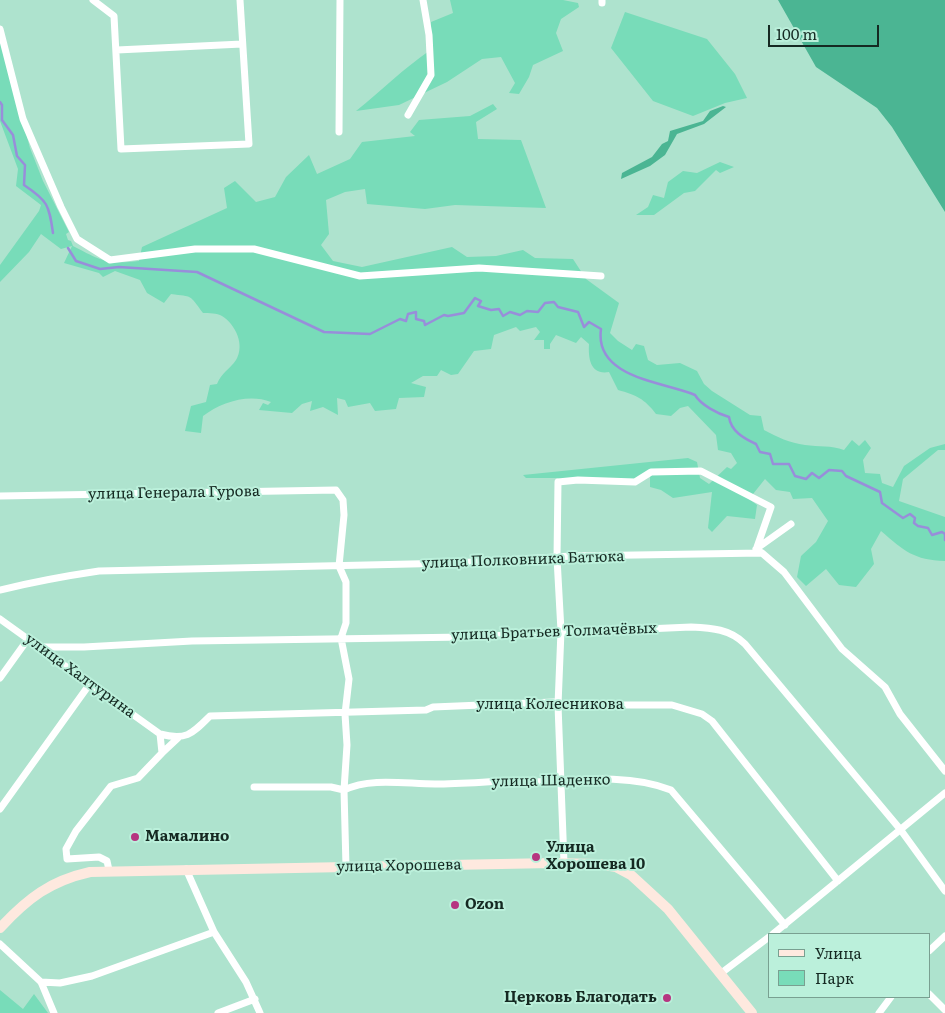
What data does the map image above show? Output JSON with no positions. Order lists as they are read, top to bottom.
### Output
{
  "streets": {
    "main road": ["улица Хорошева"],
    "street": [
      "улица Генерала Гурова",
      "улица Полковника Батюка",
      "улица Братьев Толмачёвых",
      "улица Халтурина",
      "улица Колесникова",
      "улица Шаденко"
    ]
  },
  "crossings": [
    ["улица Генерала Гурова", "улица Полковника Батюка"],
    ["улица Братьев Толмачёвых", "улица Халтурина"],
    ["улица Колесникова", "улица Хорошева"]
  ],
  "places": [
    "Мамалино",
    "Улица Хорошева 10",
    "Ozon",
    "Церковь Благодать"
  ],
  "legend": ["Улица", "Парк"],
  "scale_bar": "100 m"
}
